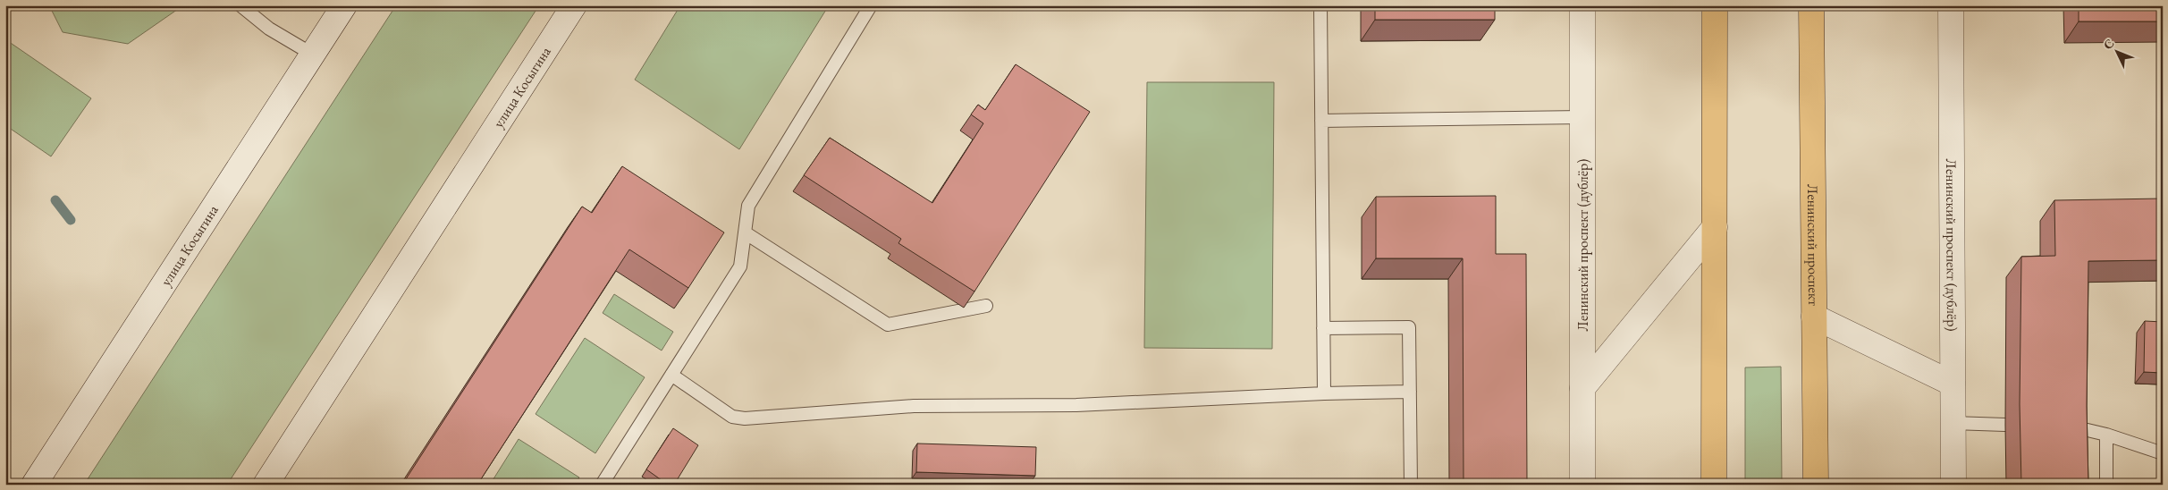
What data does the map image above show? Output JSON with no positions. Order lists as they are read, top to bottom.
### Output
{
  "streets": {
    "main road": ["Ленинский проспект"],
    "street": ["улица Косыгина", "Ленинский проспект (дублёр)"]
  },
  "north": "top left"
}
